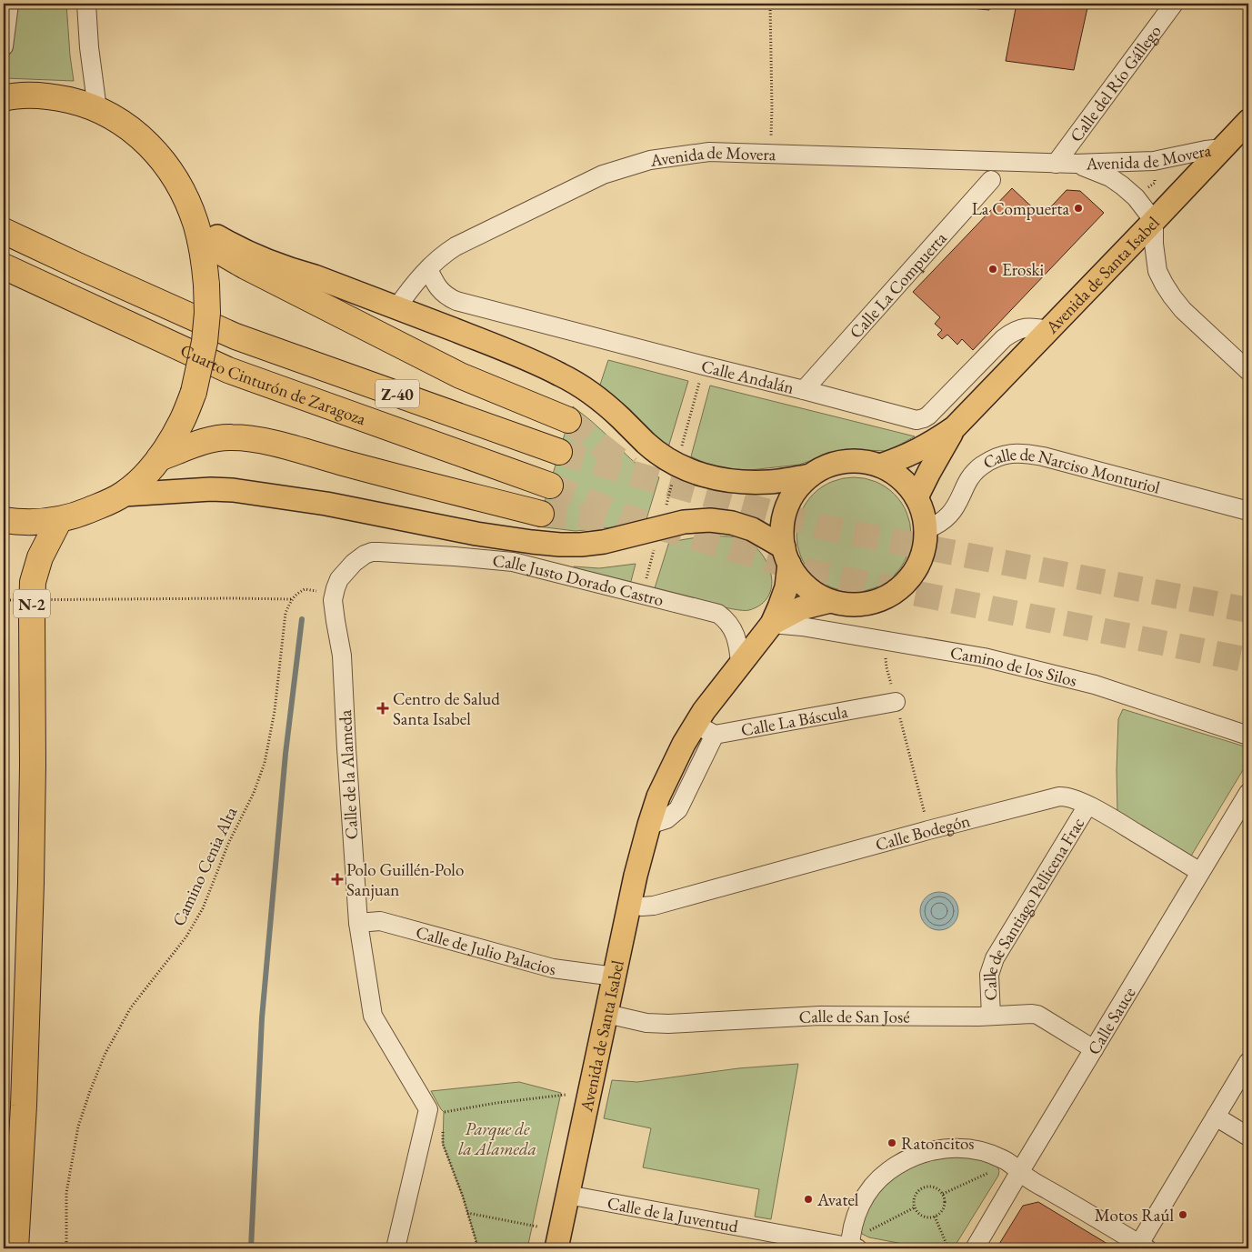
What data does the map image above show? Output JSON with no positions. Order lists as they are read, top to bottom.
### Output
{
  "streets": {
    "highway": ["Cuarto Cinturón de Zaragoza", "Z-40", "N-2"],
    "main road": ["Avenida de Santa Isabel"],
    "street": [
      "Calle del Río Gállego",
      "Avenida de Movera",
      "Calle La Compuerta",
      "Calle Andalán",
      "Calle de Narciso Monturiol",
      "Calle Justo Dorado Castro",
      "Camino de los Silos",
      "Calle La Báscula",
      "Calle de la Alameda",
      "Calle Bodegón",
      "Calle de Santiago Pellicena Frac",
      "Calle de Julio Palacios",
      "Calle de San José",
      "Calle Sauce",
      "Calle de la Juventud"
    ],
    "path": ["Camino Cenia Alta"]
  },
  "crossings": [
    ["Calle del Río Gállego", "Avenida de Movera"],
    ["Avenida de Movera", "Avenida de Santa Isabel"],
    ["Avenida de Movera", "Calle Andalán"],
    ["Avenida de Santa Isabel", "Calle Andalán"],
    ["Avenida de Santa Isabel", "Calle de Narciso Monturiol"],
    ["Avenida de Santa Isabel", "Calle Justo Dorado Castro"],
    ["Avenida de Santa Isabel", "Camino de los Silos"],
    ["Avenida de Santa Isabel", "Calle Bodegón"],
    ["Avenida de Santa Isabel", "Calle de Julio Palacios"],
    ["Avenida de Santa Isabel", "Calle de San José"],
    ["Avenida de Santa Isabel", "Calle de la Juventud"],
    ["Calle La Compuerta", "Calle Andalán"],
    ["Calle Justo Dorado Castro", "Calle de la Alameda"],
    ["Calle de la Alameda", "Calle de Julio Palacios"],
    ["Calle Bodegón", "Calle de Santiago Pellicena Frac"],
    ["Calle Bodegón", "Calle Sauce"],
    ["Calle de Santiago Pellicena Frac", "Calle de San José"],
    ["Calle de San José", "Calle Sauce"]
  ],
  "parks": ["Parque de la Alameda"],
  "places": {
    "other": [
      "La Compuerta",
      "Eroski",
      "Ratoncitos",
      "Avatel",
      "Motos Raúl"
    ],
    "health": ["Centro de Salud Santa Isabel", "Polo Guillén-Polo Sanjuan"]
  }
}
